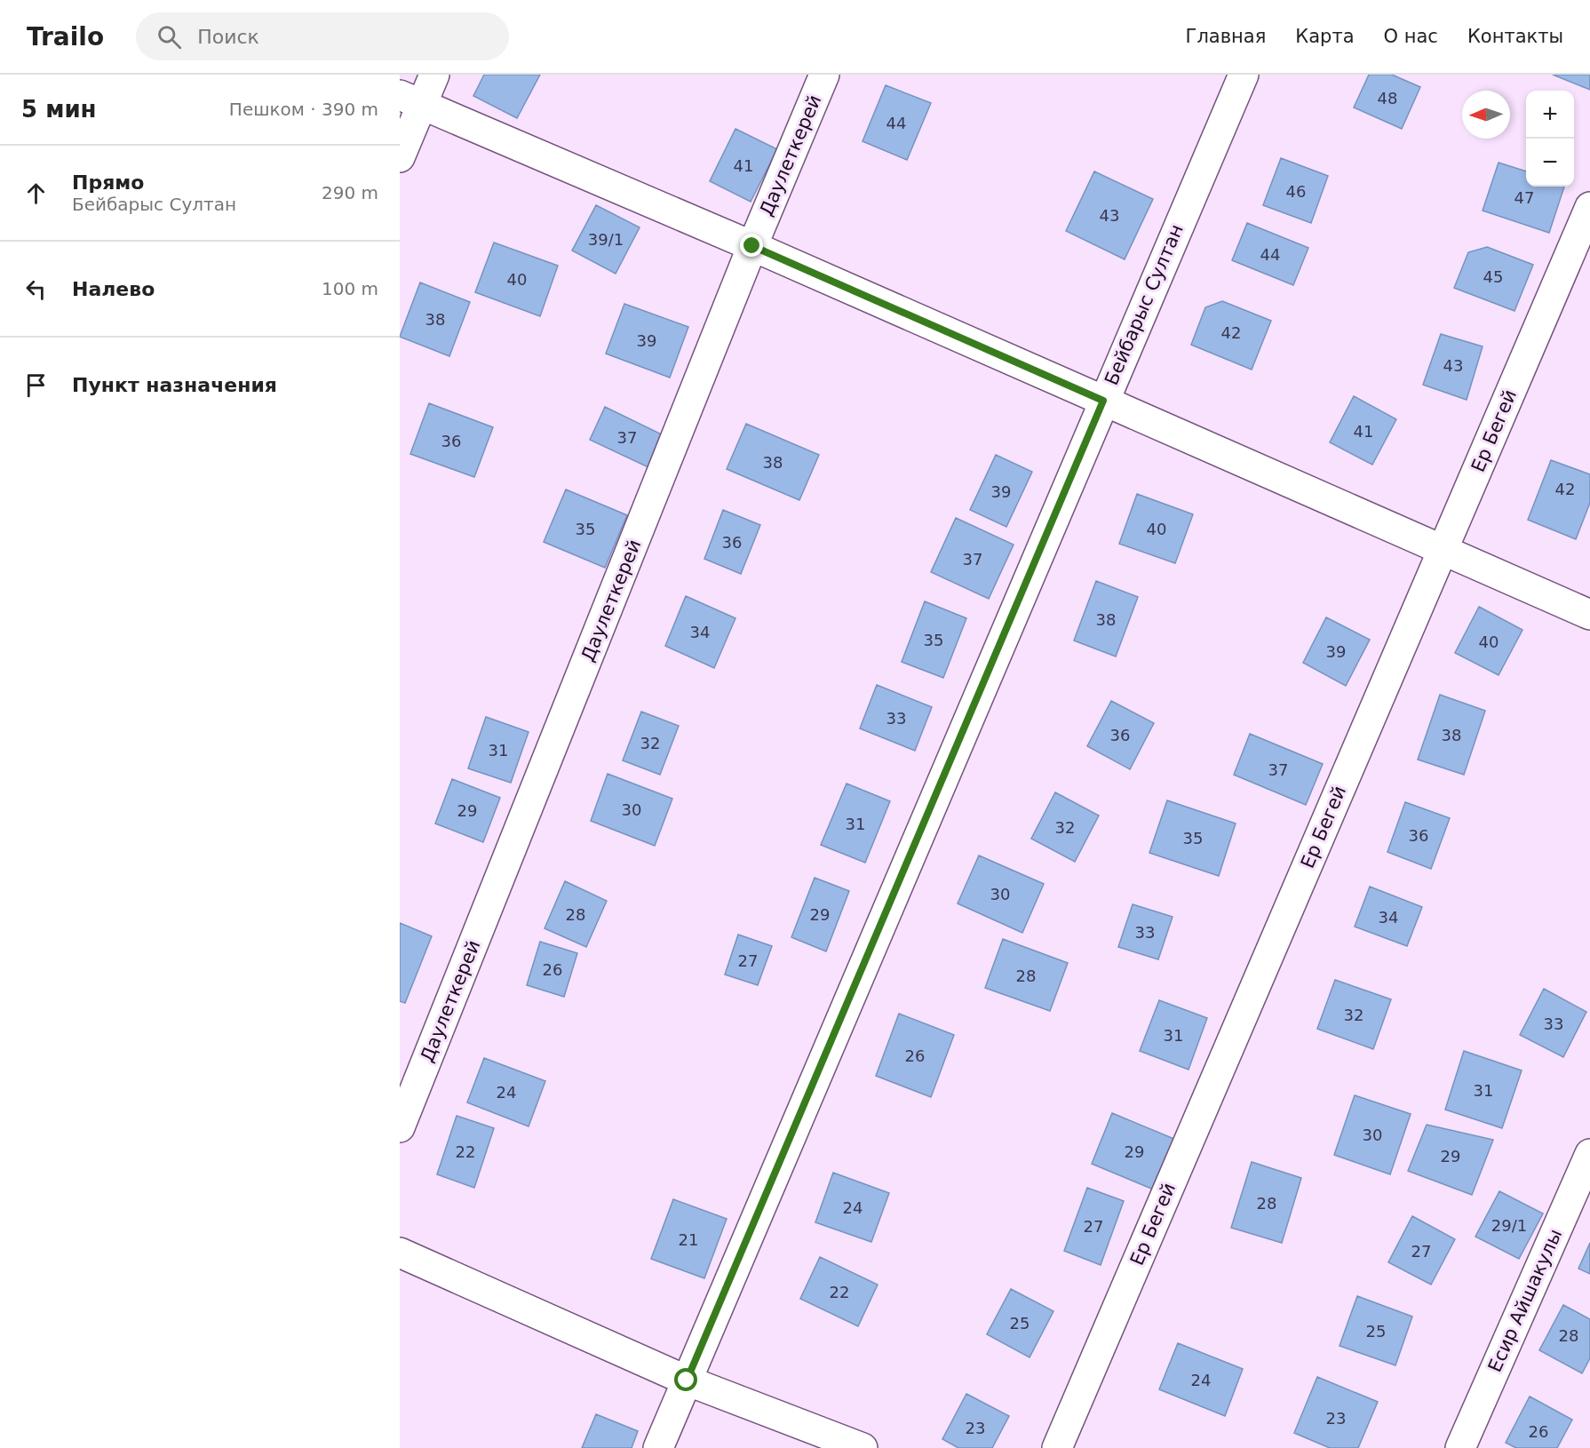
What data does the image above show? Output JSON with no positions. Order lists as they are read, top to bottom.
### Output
{
  "streets": {
    "street": [
      "Даулеткерей",
      "Бейбарыс Султан",
      "Ер Бегей",
      "Есир Айшакулы"
    ]
  },
  "house_numbers": [
    "48",
    "44",
    "41",
    "46",
    "47",
    "43",
    "39/1",
    "44",
    "45",
    "40",
    "38",
    "42",
    "39",
    "43",
    "41",
    "37",
    "36",
    "38",
    "42",
    "39",
    "35",
    "40",
    "36",
    "37",
    "38",
    "34",
    "35",
    "40",
    "39",
    "33",
    "36",
    "38",
    "32",
    "31",
    "37",
    "30",
    "29",
    "31",
    "32",
    "36",
    "35",
    "30",
    "28",
    "29",
    "34",
    "33",
    "27",
    "26",
    "28",
    "32",
    "33",
    "31",
    "26",
    "31",
    "24",
    "30",
    "22",
    "29",
    "29",
    "28",
    "24",
    "29/1",
    "27",
    "21",
    "27",
    "22",
    "25",
    "25",
    "28",
    "24",
    "23",
    "23",
    "26"
  ],
  "north": "left",
  "page": {
    "header": "Trailo",
    "search": "Поиск",
    "nav": [
      "Главная",
      "Карта",
      "О нас",
      "Контакты"
    ],
    "heading": ["5 мин", "Пешком · 390 m"],
    "map_buttons": ["+", "−"],
    "list": [
      ["Прямо", "Бейбарыс Султан", "290 m"],
      ["Налево", "100 m"],
      "Пункт назначения"
    ]
  }
}
